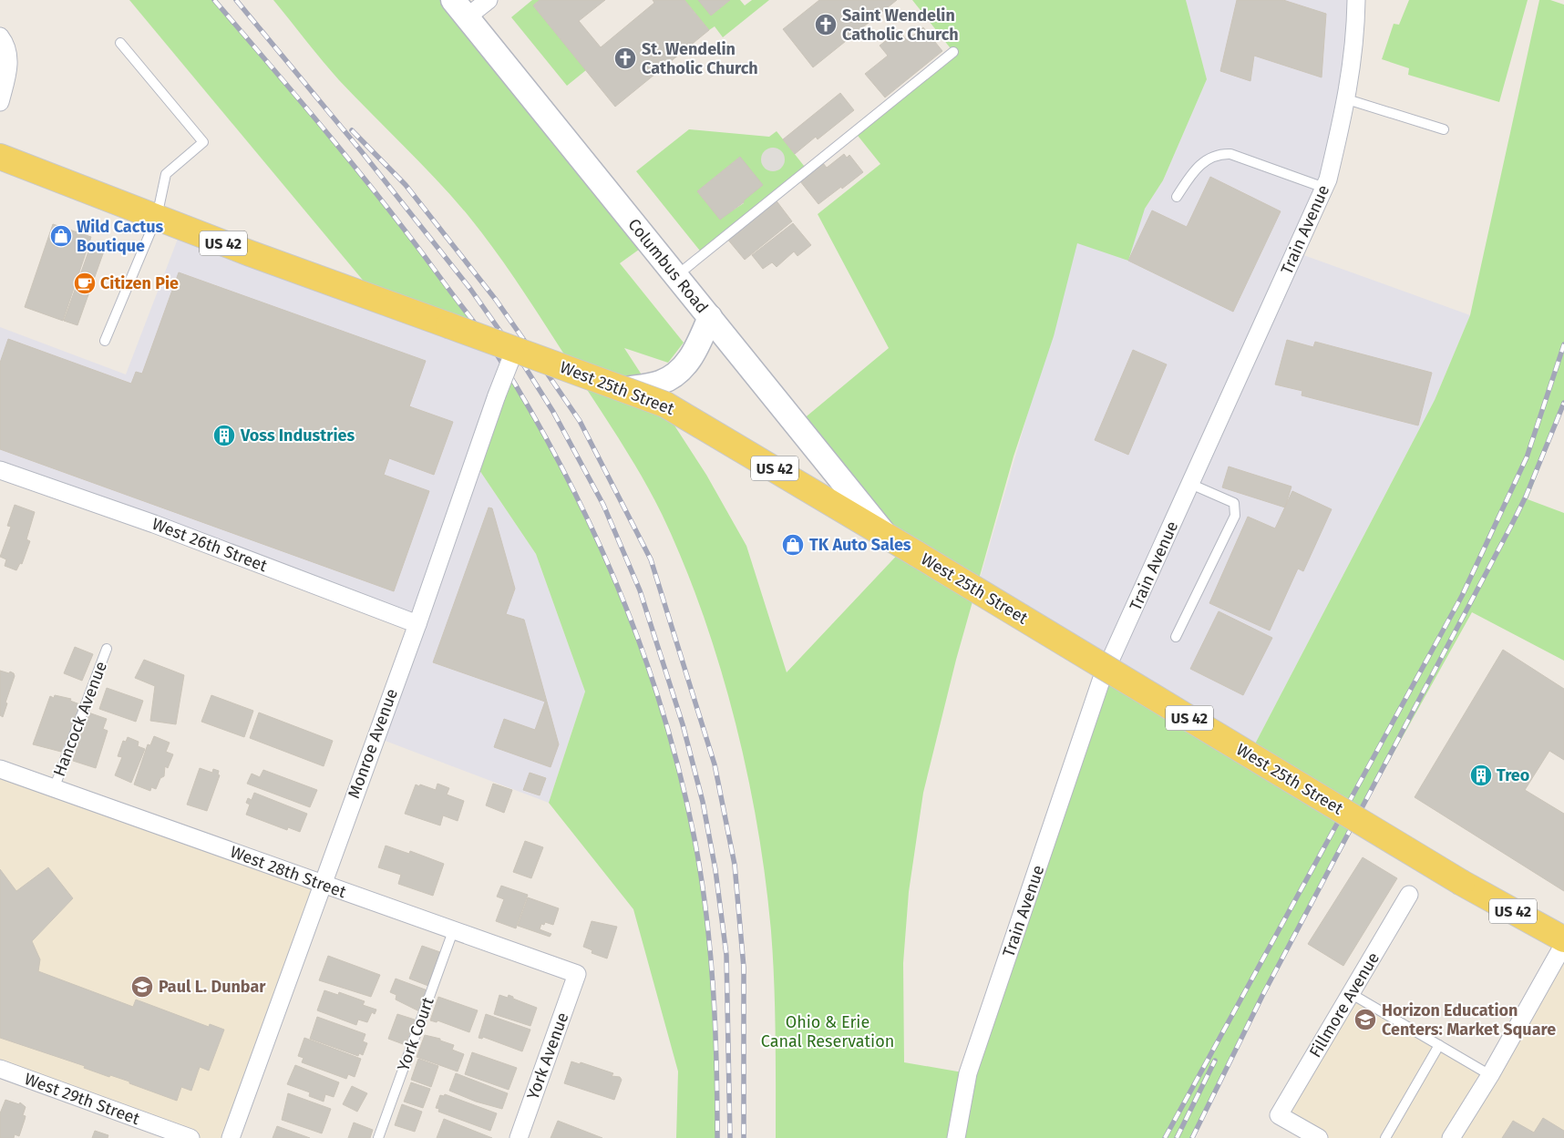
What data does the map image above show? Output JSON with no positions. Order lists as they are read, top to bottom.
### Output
{
  "streets": {
    "main road": ["US 42", "West 25th Street"],
    "street": [
      "Train Avenue",
      "Columbus Road",
      "West 26th Street",
      "Monroe Avenue",
      "West 28th Street",
      "Fillmore Avenue",
      "York Avenue",
      "West 29th Street"
    ],
    "lane": ["Hancock Avenue", "York Court"]
  },
  "crossings": [
    ["Columbus Road", "West 25th Street"],
    ["West 25th Street", "Monroe Avenue"],
    ["West 26th Street", "Monroe Avenue"],
    ["Hancock Avenue", "West 28th Street"],
    ["Monroe Avenue", "West 28th Street"],
    ["West 28th Street", "York Court"],
    ["West 28th Street", "York Avenue"]
  ],
  "parks": ["Ohio & Erie Canal Reservation"],
  "places": {
    "church": ["Saint Wendelin Catholic Church", "St. Wendelin Catholic Church"],
    "shop": ["Wild Cactus Boutique", "TK Auto Sales"],
    "cafe": ["Citizen Pie"],
    "building": ["Voss Industries", "Treo"],
    "school or university": ["Paul L. Dunbar", "Horizon Education Centers: Market Square"]
  }
}
